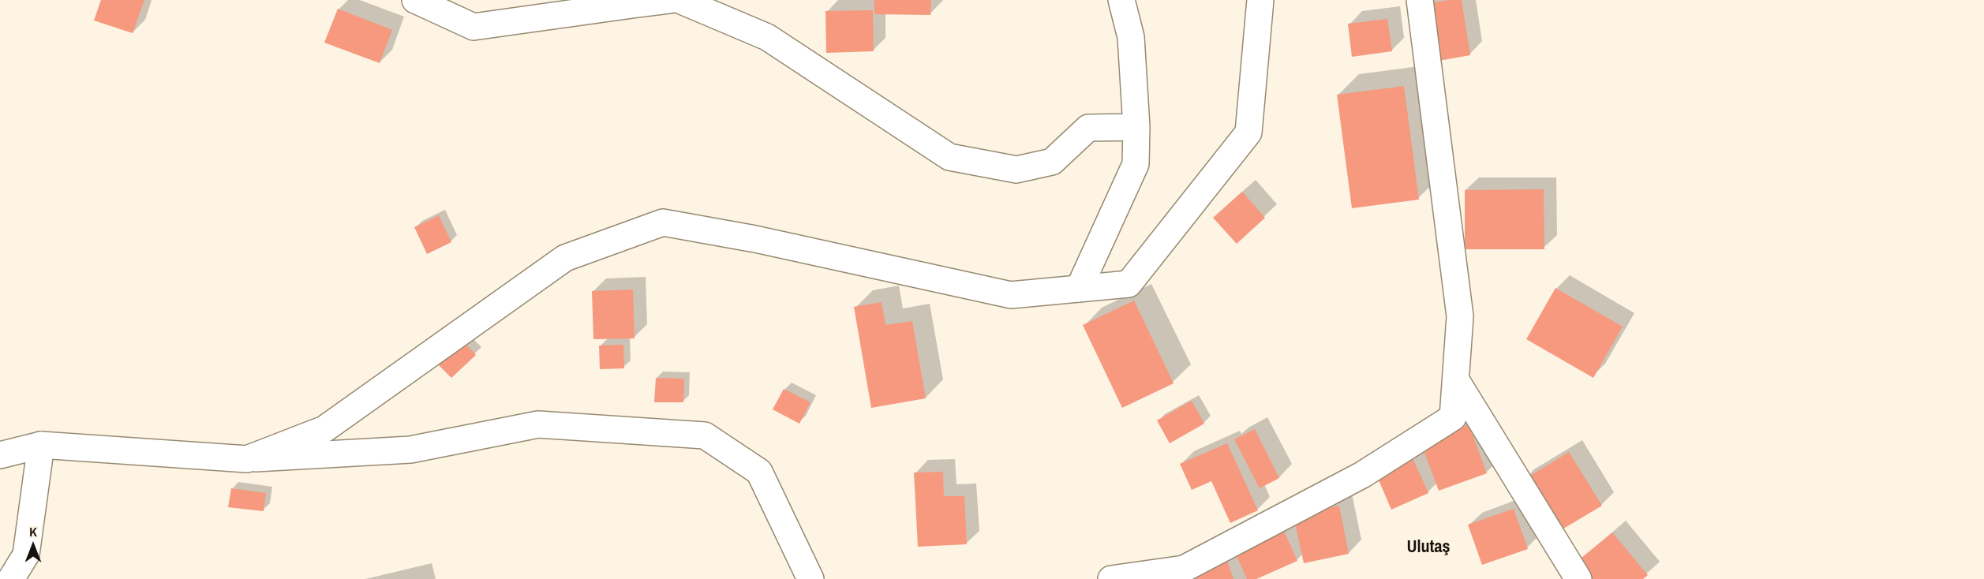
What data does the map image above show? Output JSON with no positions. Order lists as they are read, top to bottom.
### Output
{
  "districts": ["Ulutaş"],
  "north": "top"
}
